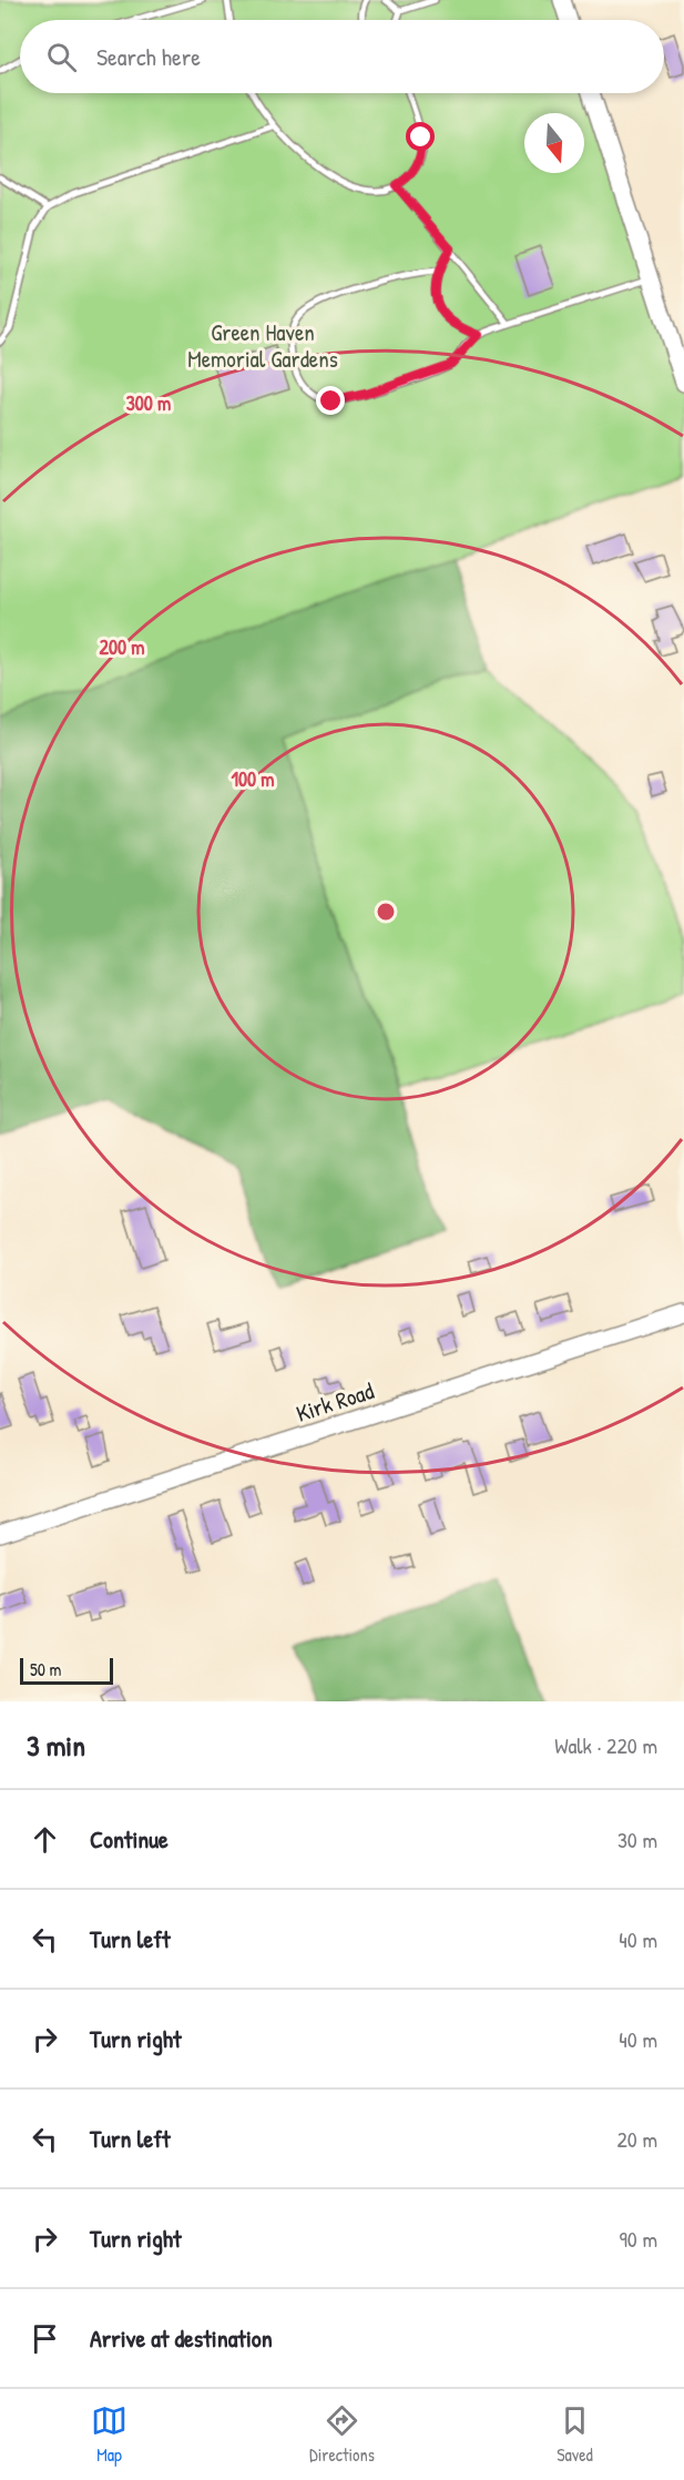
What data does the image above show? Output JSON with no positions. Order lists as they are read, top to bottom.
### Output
{
  "streets": {
    "street": ["Kirk Road"]
  },
  "parks": ["Green Haven Memorial Gardens"],
  "scale_bar": "50 m",
  "north": "bottom",
  "page": {
    "search": "Search here",
    "scale": "50 m",
    "heading": ["3 min", "Walk · 220 m"],
    "list": [
      ["Continue", "30 m"],
      ["Turn left", "40 m"],
      ["Turn right", "40 m"],
      ["Turn left", "20 m"],
      ["Turn right", "90 m"],
      "Arrive at destination"
    ],
    "nav": ["Map", "Directions", "Saved"]
  },
  "rings": ["300 m", "200 m", "100 m"]
}
